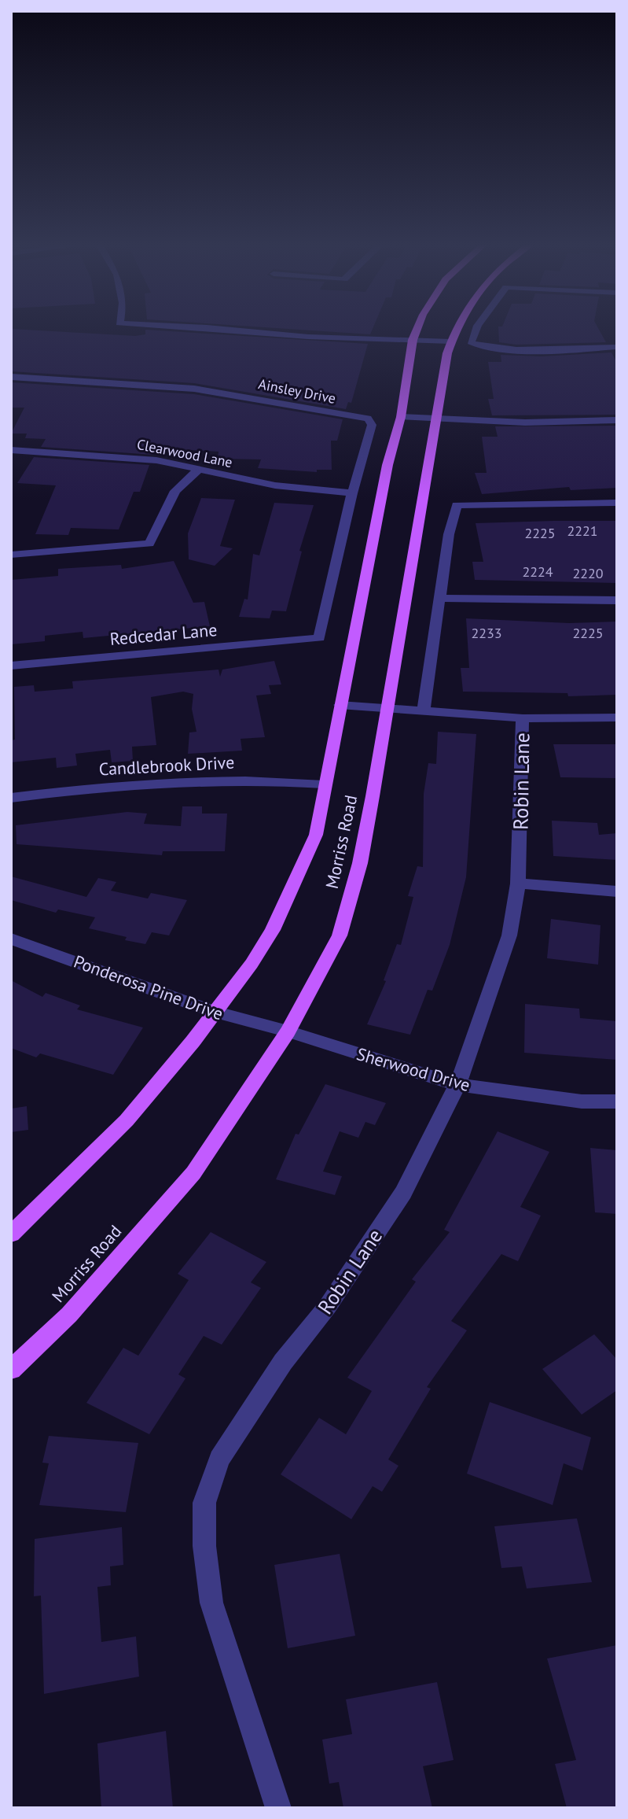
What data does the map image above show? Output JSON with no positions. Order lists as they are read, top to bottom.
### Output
{
  "streets": {
    "main road": ["Morriss Road"],
    "street": [
      "Ainsley Drive",
      "Clearwood Lane",
      "Redcedar Lane",
      "Candlebrook Drive",
      "Robin Lane",
      "Ponderosa Pine Drive",
      "Sherwood Drive"
    ]
  },
  "crossings": [
    ["Ainsley Drive", "Clearwood Lane"],
    ["Ainsley Drive", "Redcedar Lane"],
    ["Clearwood Lane", "Redcedar Lane"],
    ["Candlebrook Drive", "Morriss Road"],
    ["Robin Lane", "Sherwood Drive"],
    ["Morriss Road", "Ponderosa Pine Drive"],
    ["Morriss Road", "Sherwood Drive"],
    ["Ponderosa Pine Drive", "Sherwood Drive"]
  ],
  "house_numbers": [
    "2221",
    "2225",
    "2224",
    "2220",
    "2233",
    "2225"
  ]
}
